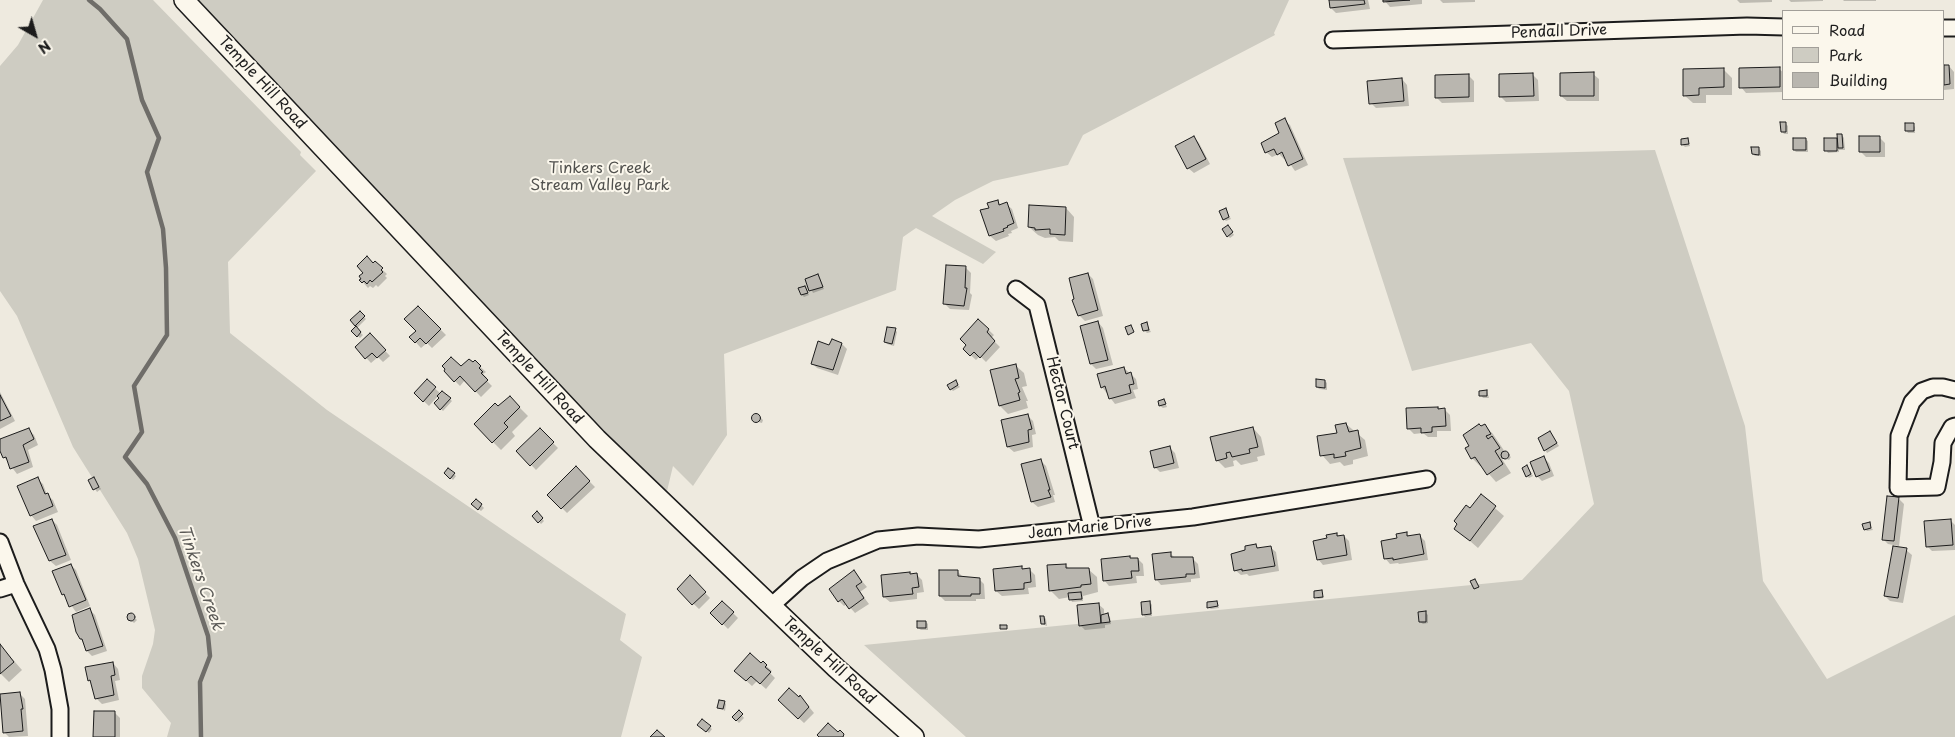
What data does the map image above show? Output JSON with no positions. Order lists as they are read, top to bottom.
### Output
{
  "streets": {
    "main road": ["Temple Hill Road"],
    "street": ["Pendall Drive", "Hector Court", "Jean Marie Drive"]
  },
  "crossings": [
    ["Temple Hill Road", "Jean Marie Drive"],
    ["Hector Court", "Jean Marie Drive"]
  ],
  "water": ["Tinkers Creek"],
  "parks": ["Tinkers Creek Stream Valley Park"],
  "legend": ["Road", "Park", "Building"],
  "north": "bottom right"
}
